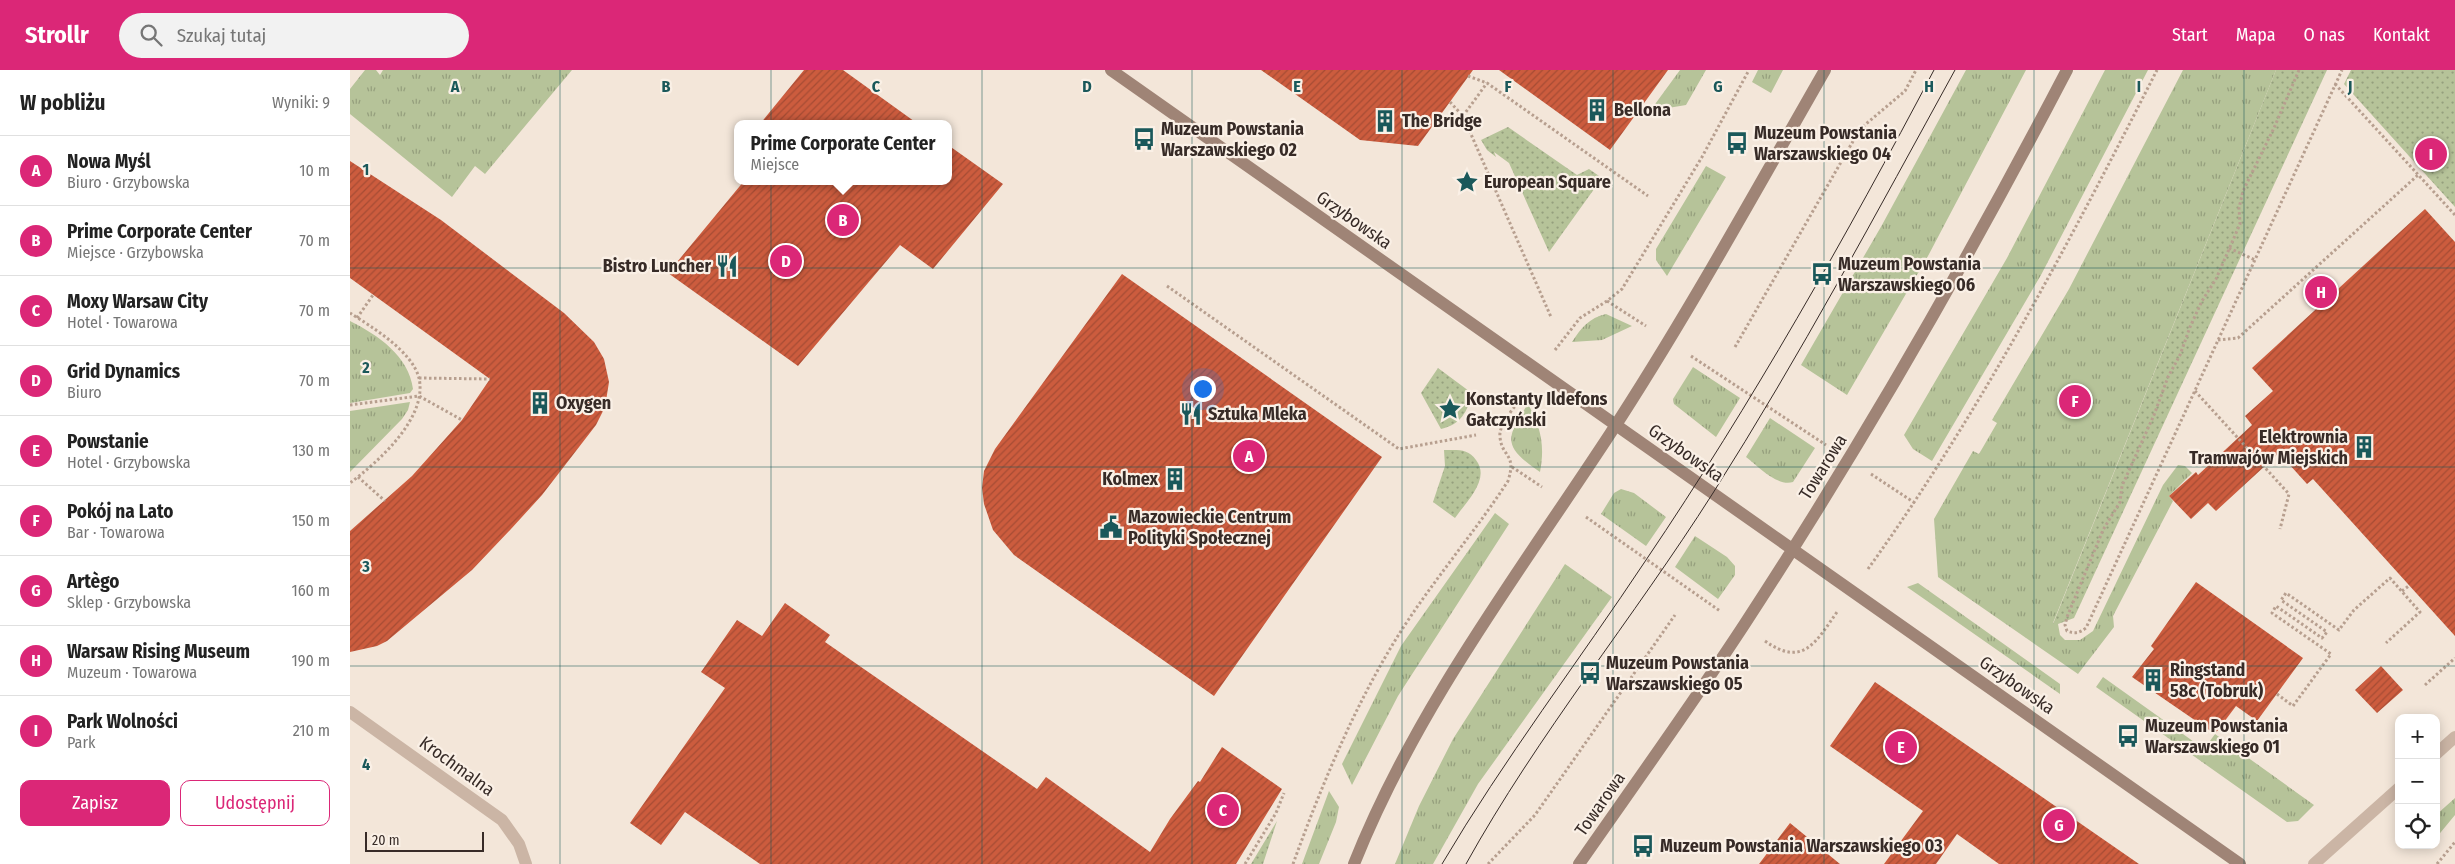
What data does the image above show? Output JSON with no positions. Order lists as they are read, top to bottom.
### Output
{
  "streets": {
    "main road": ["Grzybowska", "Towarowa"],
    "street": ["Krochmalna"]
  },
  "crossings": [
    ["Grzybowska", "Towarowa"]
  ],
  "places": {
    "building": [
      "Bellona",
      "The Bridge",
      "Oxygen",
      "Elektrownia Tramwajów Miejskich",
      "Kolmex",
      "Ringstand 58c (Tobruk)"
    ],
    "bus stop": [
      "Muzeum Powstania Warszawskiego 02",
      "Muzeum Powstania Warszawskiego 04",
      "Muzeum Powstania Warszawskiego 06",
      "Muzeum Powstania Warszawskiego 05",
      "Muzeum Powstania Warszawskiego 01",
      "Muzeum Powstania Warszawskiego 03"
    ],
    "place": ["European Square", "Konstanty Ildefons Gałczyński"],
    "restaurant": ["Bistro Luncher", "Sztuka Mleka"],
    "public building": ["Mazowieckie Centrum Polityki Społecznej"]
  },
  "scale_bar": "20 m",
  "page": {
    "header": "Strollr",
    "search": "Szukaj tutaj",
    "nav": [
      "Start",
      "Mapa",
      "O nas",
      "Kontakt"
    ],
    "heading": ["W pobliżu", "Wyniki: 9"],
    "popup": ["Prime Corporate Center", "Miejsce"],
    "list": [
      {
        "mark": "A",
        "name": "Nowa Myśl",
        "note": "Biuro · Grzybowska",
        "value": "10 m"
      },
      {
        "mark": "B",
        "name": "Prime Corporate Center",
        "note": "Miejsce · Grzybowska",
        "value": "70 m"
      },
      {
        "mark": "C",
        "name": "Moxy Warsaw City",
        "note": "Hotel · Towarowa",
        "value": "70 m"
      },
      {
        "mark": "D",
        "name": "Grid Dynamics",
        "note": "Biuro",
        "value": "70 m"
      },
      {
        "mark": "E",
        "name": "Powstanie",
        "note": "Hotel · Grzybowska",
        "value": "130 m"
      },
      {
        "mark": "F",
        "name": "Pokój na Lato",
        "note": "Bar · Towarowa",
        "value": "150 m"
      },
      {
        "mark": "G",
        "name": "Artègo",
        "note": "Sklep · Grzybowska",
        "value": "160 m"
      },
      {
        "mark": "H",
        "name": "Warsaw Rising Museum",
        "note": "Muzeum · Towarowa",
        "value": "190 m"
      },
      {
        "mark": "I",
        "name": "Park Wolności",
        "note": "Park",
        "value": "210 m"
      }
    ],
    "pins": [
      "I",
      "B",
      "D",
      "H",
      "F",
      "A",
      "E",
      "C",
      "G"
    ],
    "map_buttons": ["+", "−"],
    "buttons": ["Zapisz", "Udostępnij"],
    "scale": "20 m"
  },
  "grid": {
    "columns": [
      "A",
      "B",
      "C",
      "D",
      "E",
      "F",
      "G",
      "H",
      "I",
      "J"
    ],
    "rows": [
      "1",
      "2",
      "3",
      "4"
    ]
  }
}
